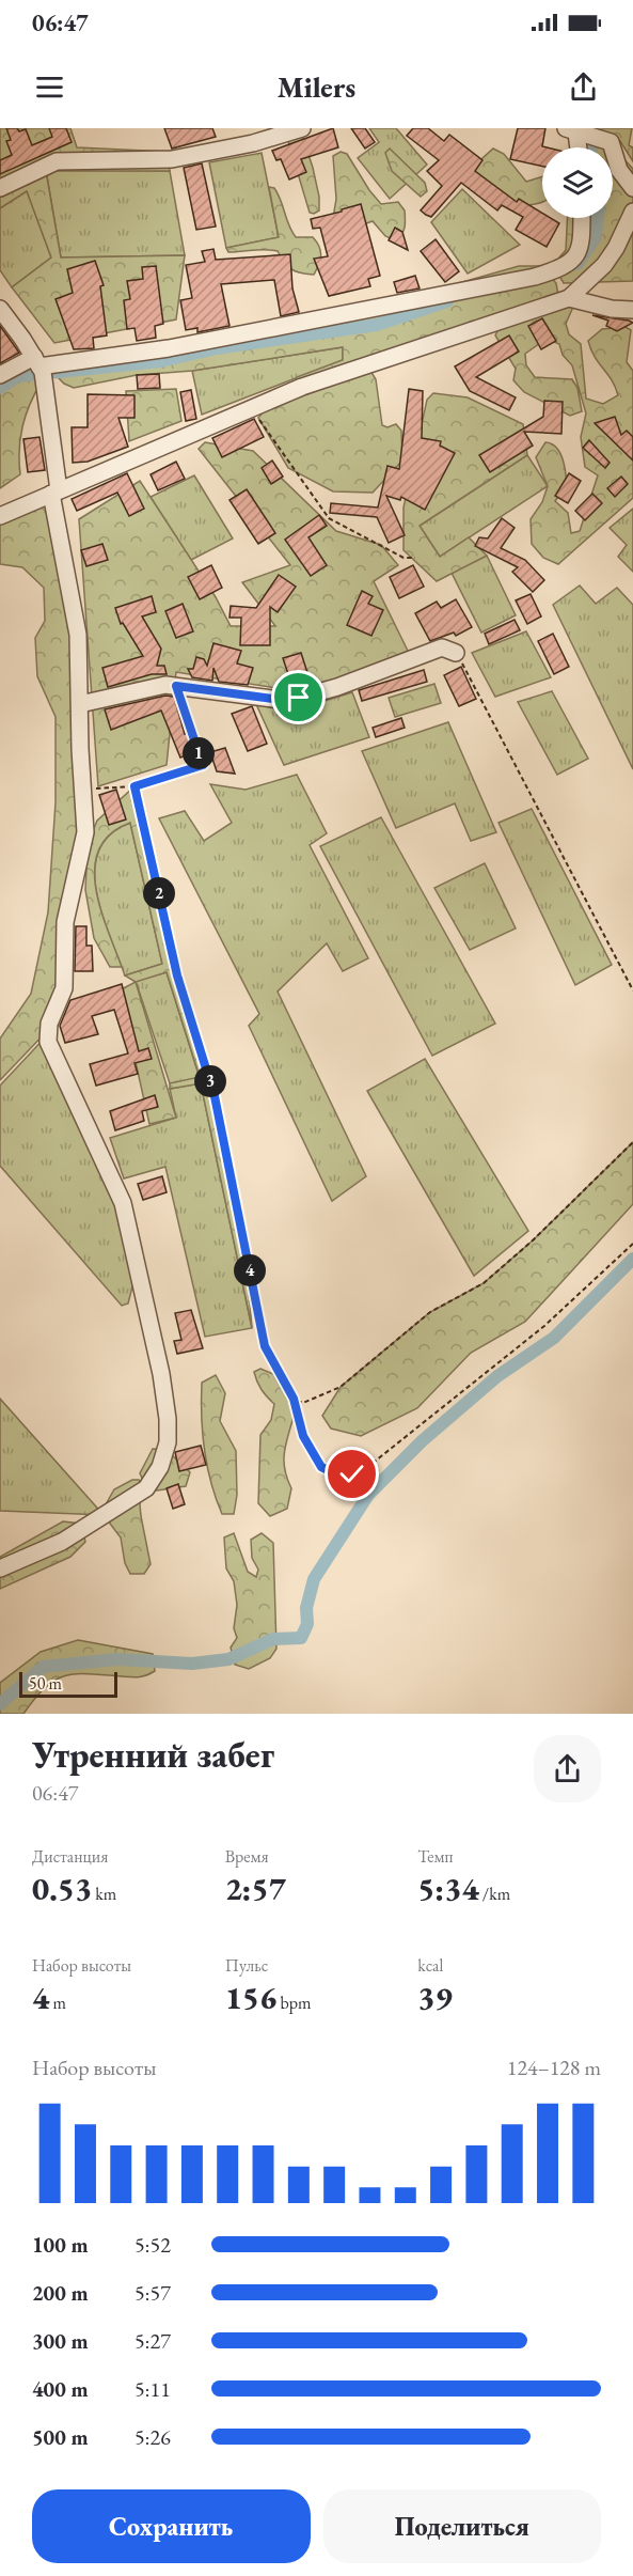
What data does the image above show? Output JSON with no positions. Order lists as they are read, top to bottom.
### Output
{
  "scale_bar": "50 m",
  "page": {
    "status": "06:47",
    "header": "Milers",
    "pins": [
      "1",
      "2",
      "3",
      "4"
    ],
    "scale": "50 m",
    "heading": ["Утренний забег", "06:47"],
    "stats": [
      ["Дистанция", "0.53 km"],
      ["Время", "2:57"],
      ["Темп", "5:34 /km"],
      ["Набор высоты", "4 m"],
      ["Пульс", "156 bpm"],
      ["kcal", "39"]
    ],
    "chart": ["Набор высоты", "124–128 m"],
    "list": [
      {
        "name": "100 m",
        "note": "5:52"
      },
      {
        "name": "200 m",
        "note": "5:57"
      },
      {
        "name": "300 m",
        "note": "5:27"
      },
      {
        "name": "400 m",
        "note": "5:11"
      },
      {
        "name": "500 m",
        "note": "5:26"
      }
    ],
    "buttons": ["Сохранить", "Поделиться"]
  }
}
